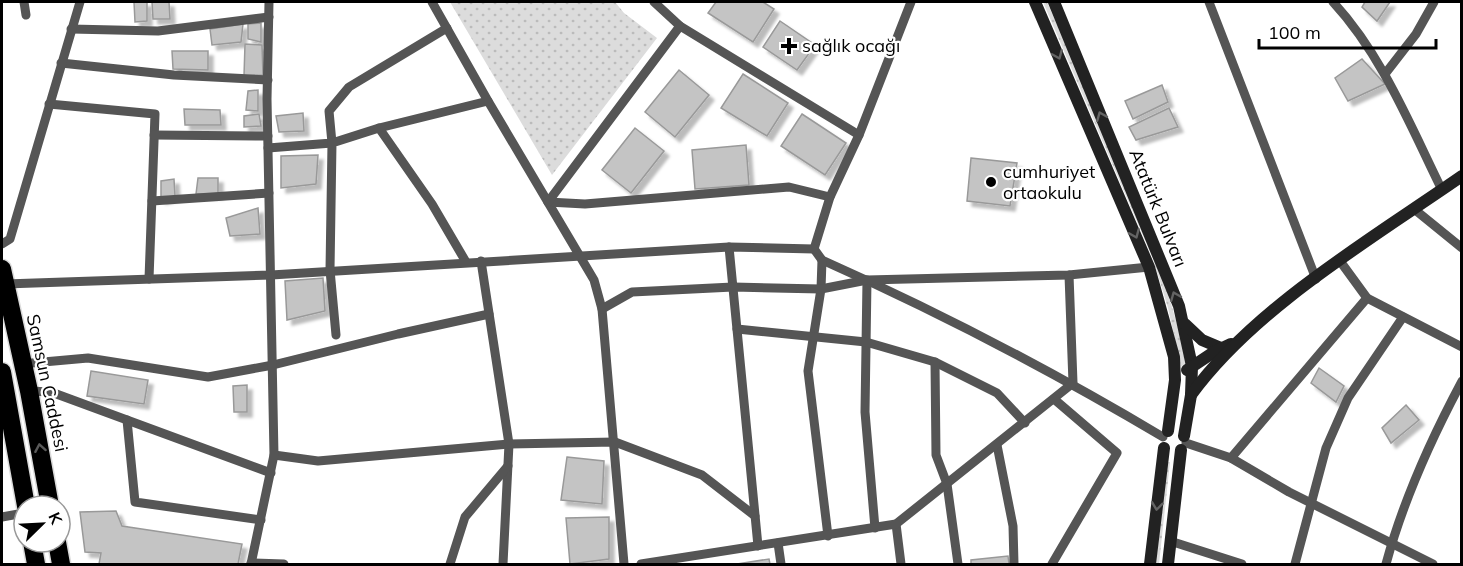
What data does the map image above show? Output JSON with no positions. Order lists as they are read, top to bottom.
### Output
{
  "streets": {
    "highway": ["Samsun Caddesi"],
    "main road": ["Atatürk Bulvarı"]
  },
  "places": {
    "health": ["sağlık ocağı"],
    "other": ["cumhuriyet ortaokulu"]
  },
  "scale_bar": "100 m",
  "north": "top right"
}
